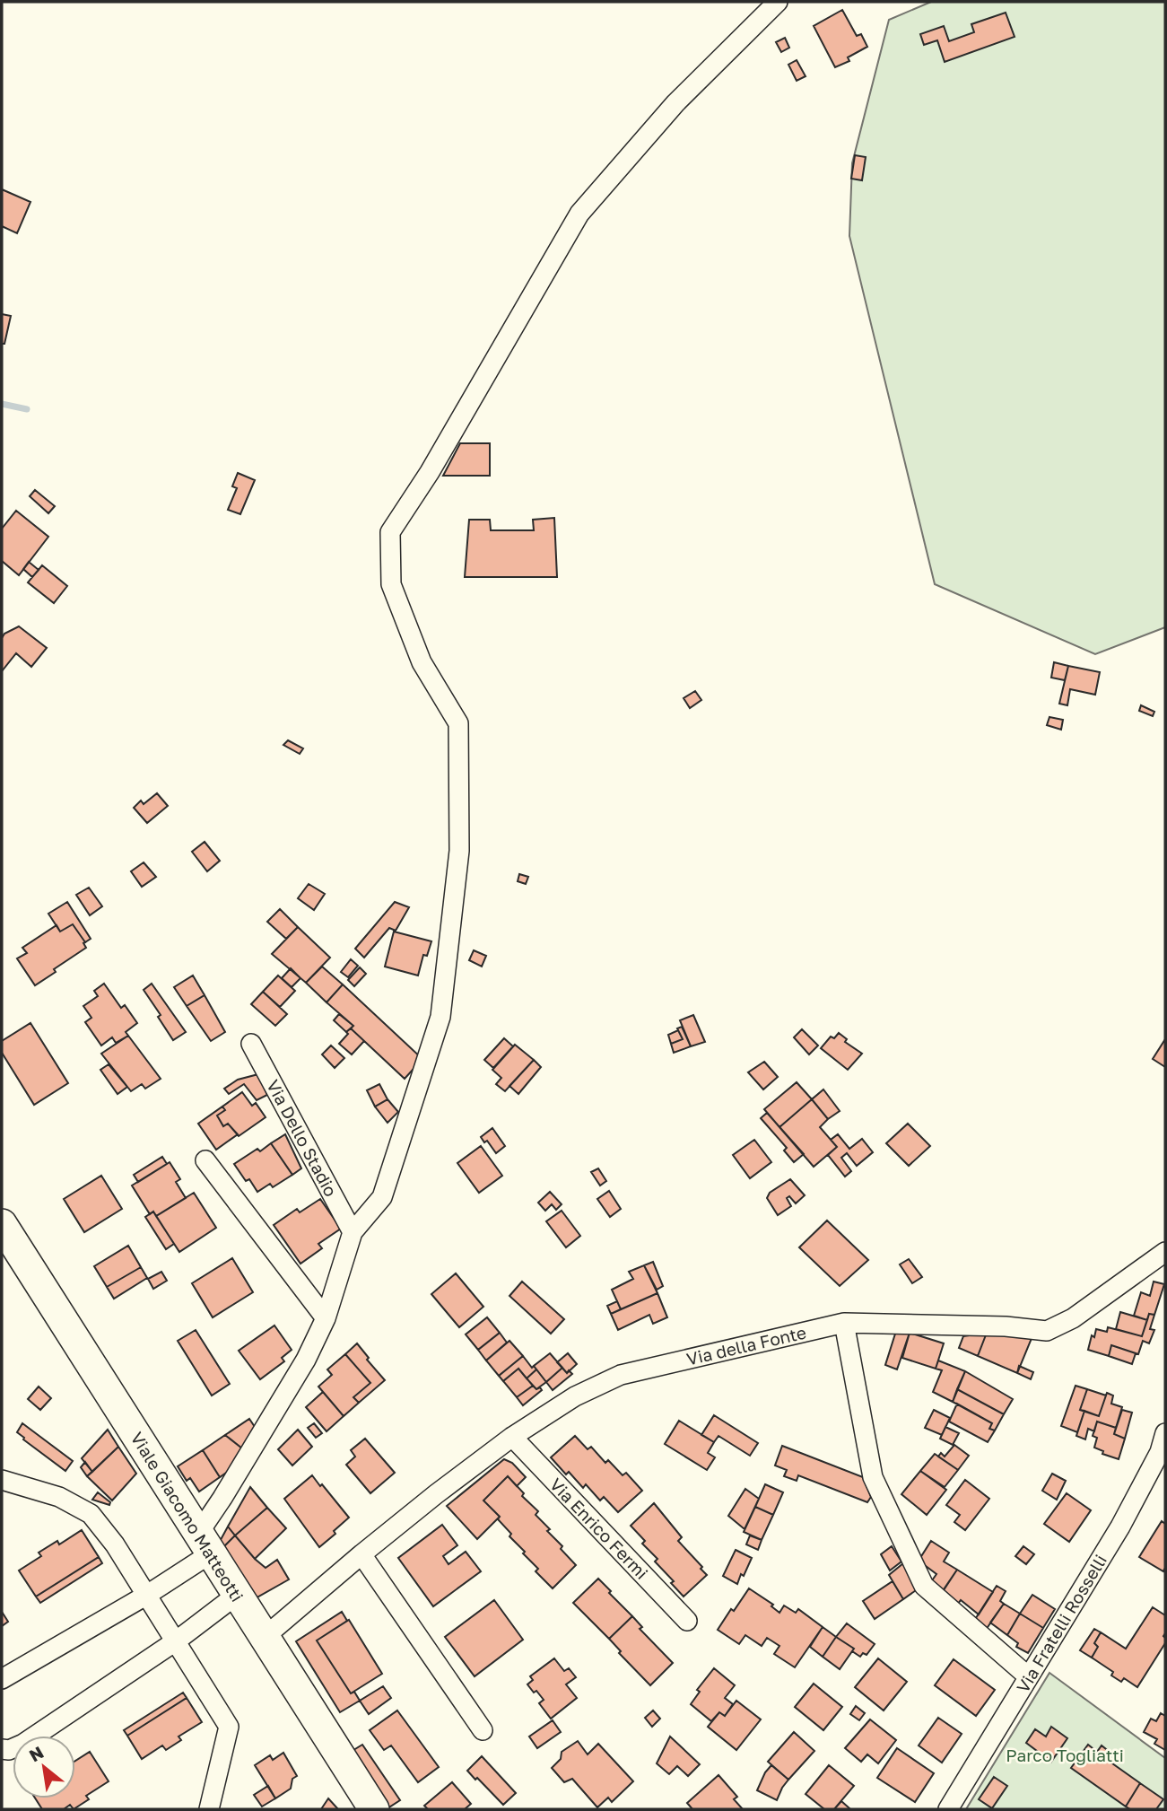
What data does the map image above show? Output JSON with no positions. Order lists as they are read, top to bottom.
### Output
{
  "streets": {
    "main road": ["Viale Giacomo Matteotti"],
    "street": [
      "Via Dello Stadio",
      "Via della Fonte",
      "Via Enrico Fermi",
      "Via Fratelli Rosselli"
    ]
  },
  "crossings": [
    ["Via della Fonte", "Viale Giacomo Matteotti"],
    ["Via della Fonte", "Via Enrico Fermi"]
  ],
  "parks": ["Parco Togliatti"],
  "north": "top left"
}
